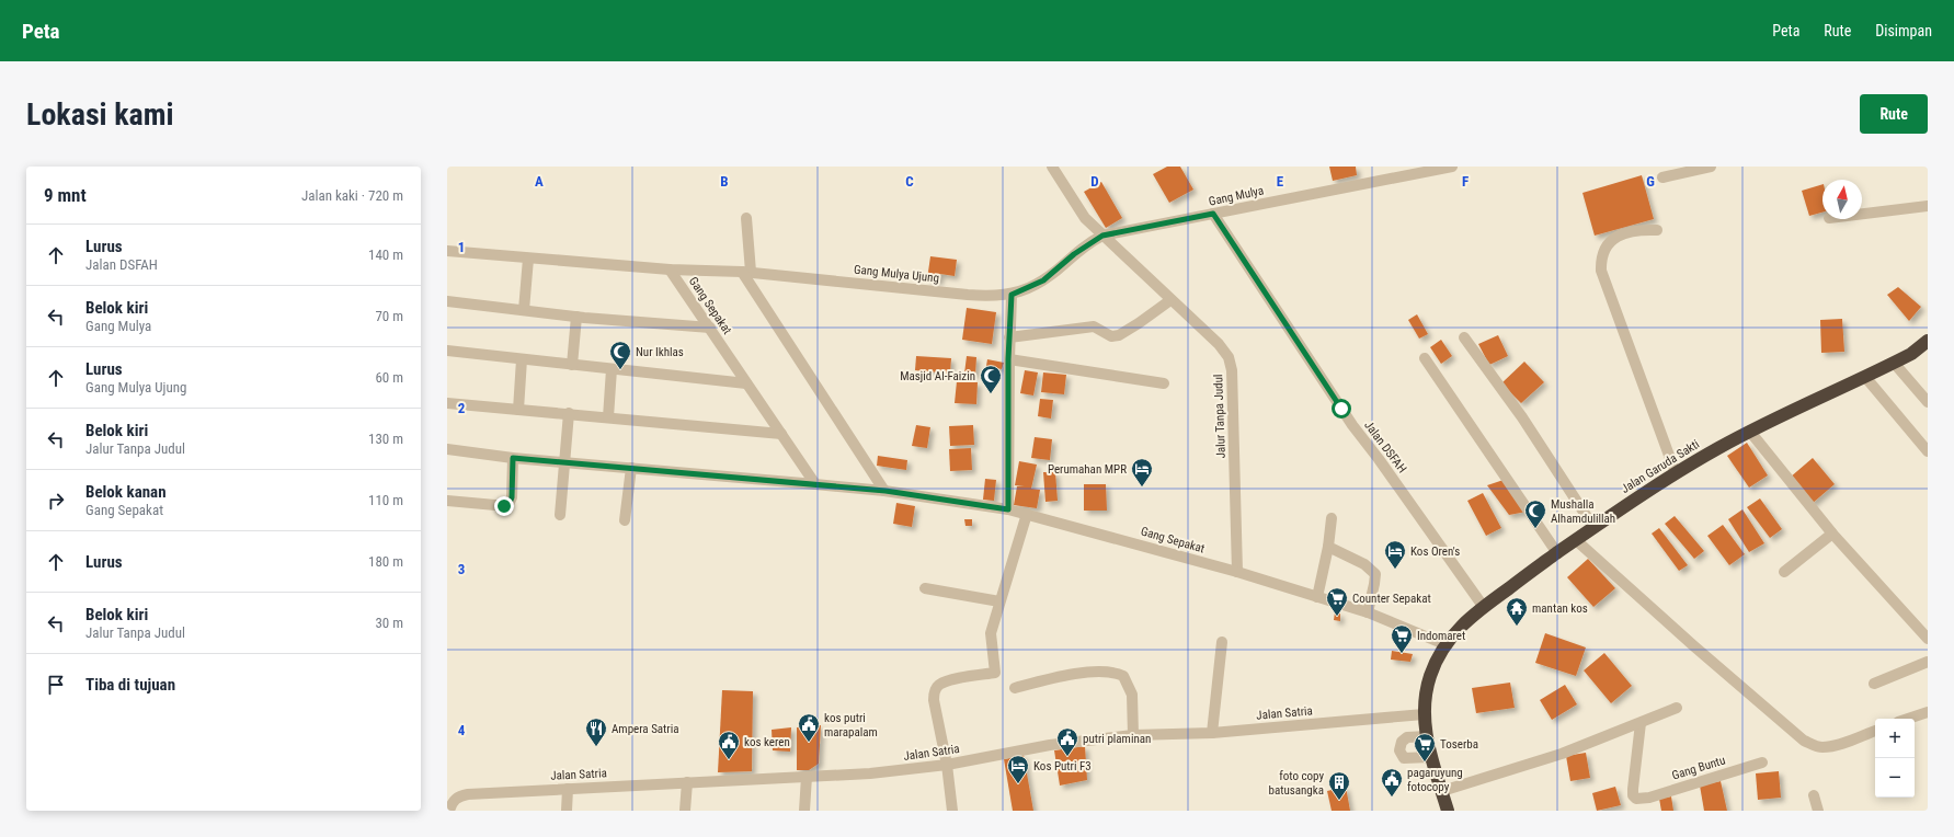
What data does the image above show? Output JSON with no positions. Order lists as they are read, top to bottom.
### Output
{
  "streets": {
    "highway": ["Jalan Garuda Sakti"],
    "street": [
      "Gang Mulya",
      "Gang Mulya Ujung",
      "Gang Sepakat",
      "Jalur Tanpa Judul",
      "Jalan DSFAH",
      "Jalan Satria",
      "Gang Buntu"
    ]
  },
  "crossings": [
    ["Gang Mulya", "Gang Mulya Ujung"],
    ["Gang Mulya", "Jalur Tanpa Judul"],
    ["Gang Mulya", "Jalan DSFAH"],
    ["Gang Mulya Ujung", "Gang Sepakat"],
    ["Gang Mulya Ujung", "Jalur Tanpa Judul"],
    ["Gang Sepakat", "Jalur Tanpa Judul"],
    ["Gang Sepakat", "Jalan Garuda Sakti"],
    ["Jalan DSFAH", "Jalan Garuda Sakti"],
    ["Jalan Garuda Sakti", "Jalan Satria"]
  ],
  "places": {
    "mosque": ["Nur Ikhlas", "Masjid Al-Faizin", "Mushalla Alhamdulillah"],
    "hotel": ["Perumahan MPR", "Kos Oren's", "Kos Putri F3"],
    "supermarket": ["Counter Sepakat", "Indomaret", "Toserba"],
    "temple": ["mantan kos"],
    "public building": [
      "kos putri marapalam",
      "putri plaminan",
      "kos keren",
      "pagaruyung fotocopy"
    ],
    "restaurant": ["Ampera Satria"],
    "building": ["foto copy batusangka"]
  },
  "north": "top",
  "page": {
    "header": "Peta",
    "nav": ["Peta", "Rute", "Disimpan"],
    "buttons": "Rute",
    "title": "Lokasi kami",
    "heading": ["9 mnt", "Jalan kaki · 720 m"],
    "list": [
      ["Lurus", "Jalan DSFAH", "140 m"],
      ["Belok kiri", "Gang Mulya", "70 m"],
      ["Lurus", "Gang Mulya Ujung", "60 m"],
      ["Belok kiri", "Jalur Tanpa Judul", "130 m"],
      ["Belok kanan", "Gang Sepakat", "110 m"],
      ["Lurus", "180 m"],
      ["Belok kiri", "Jalur Tanpa Judul", "30 m"],
      "Tiba di tujuan"
    ],
    "map_buttons": ["+", "−"]
  },
  "grid": {
    "columns": [
      "A",
      "B",
      "C",
      "D",
      "E",
      "F",
      "G"
    ],
    "rows": [
      "1",
      "2",
      "3",
      "4"
    ]
  }
}
